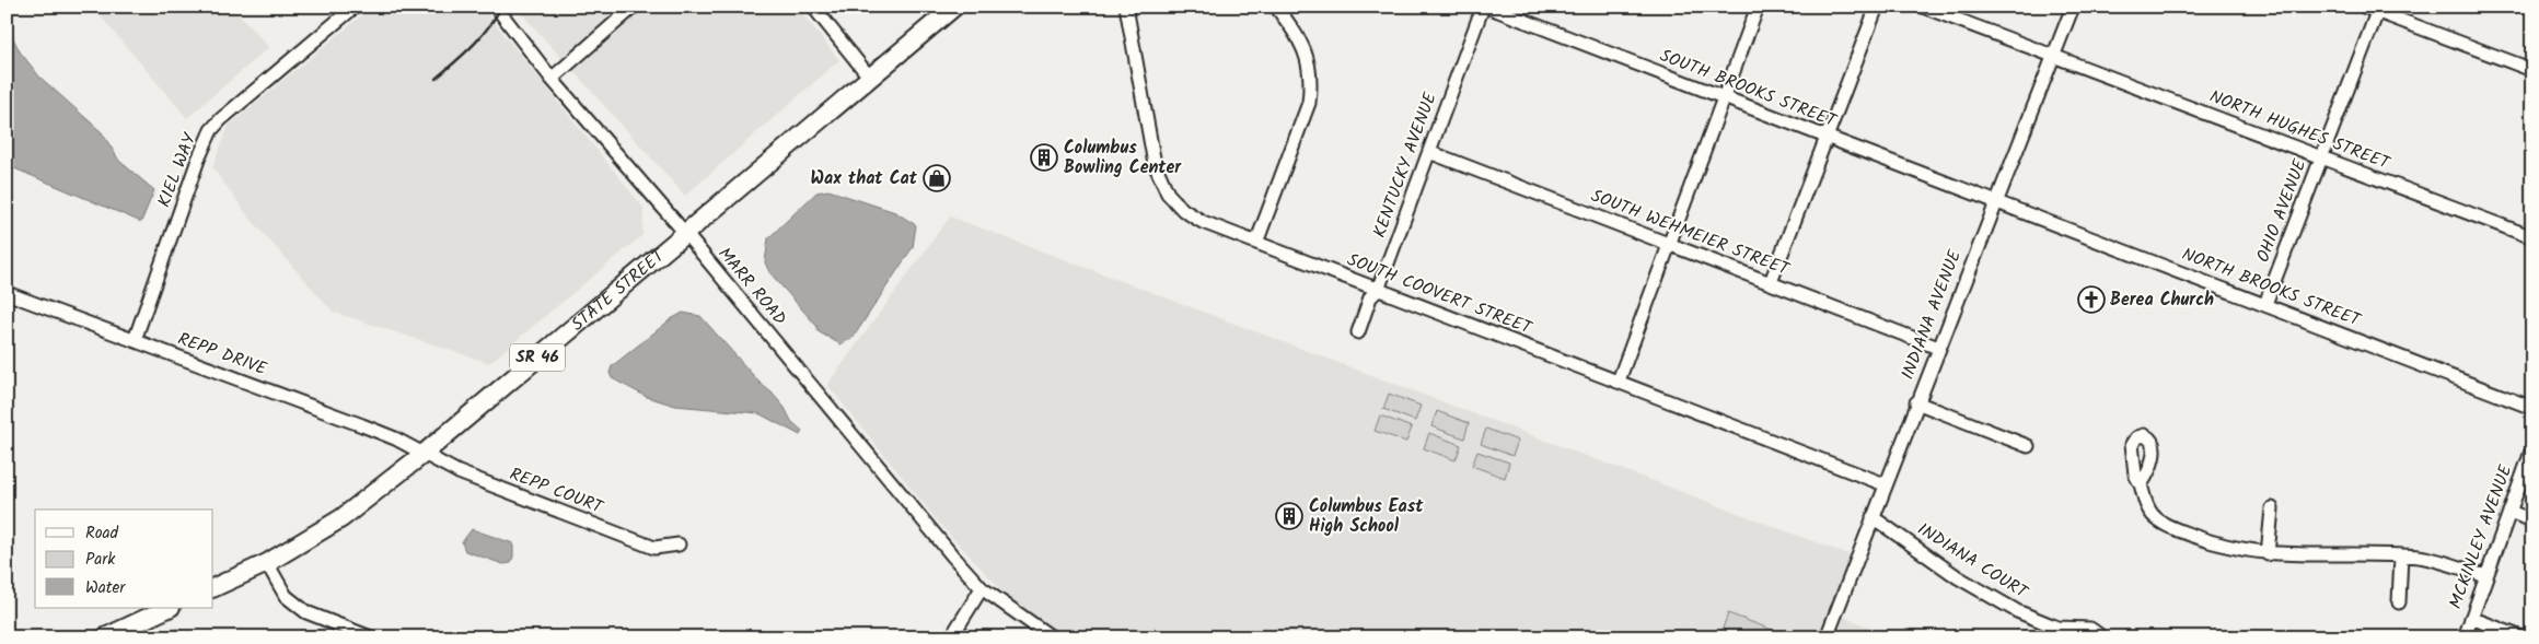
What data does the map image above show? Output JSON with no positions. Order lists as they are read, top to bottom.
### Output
{
  "streets": {
    "highway": ["STATE STREET", "SR 46"],
    "street": [
      "SOUTH BROOKS STREET",
      "NORTH HUGHES STREET",
      "KENTUCKY AVENUE",
      "KIEL WAY",
      "OHIO AVENUE",
      "SOUTH WEHMEIER STREET",
      "MARR ROAD",
      "NORTH BROOKS STREET",
      "SOUTH COOVERT STREET",
      "INDIANA AVENUE",
      "REPP DRIVE",
      "REPP COURT",
      "MCKINLEY AVENUE",
      "INDIANA COURT"
    ]
  },
  "crossings": [
    ["SOUTH BROOKS STREET", "KENTUCKY AVENUE"],
    ["SOUTH BROOKS STREET", "NORTH BROOKS STREET"],
    ["SOUTH BROOKS STREET", "INDIANA AVENUE"],
    ["NORTH HUGHES STREET", "OHIO AVENUE"],
    ["NORTH HUGHES STREET", "INDIANA AVENUE"],
    ["KENTUCKY AVENUE", "SOUTH WEHMEIER STREET"],
    ["KENTUCKY AVENUE", "SOUTH COOVERT STREET"],
    ["KIEL WAY", "REPP DRIVE"],
    ["OHIO AVENUE", "NORTH BROOKS STREET"],
    ["SOUTH WEHMEIER STREET", "INDIANA AVENUE"],
    ["MARR ROAD", "STATE STREET"],
    ["NORTH BROOKS STREET", "INDIANA AVENUE"],
    ["STATE STREET", "REPP DRIVE"],
    ["STATE STREET", "REPP COURT"],
    ["SOUTH COOVERT STREET", "INDIANA AVENUE"],
    ["INDIANA AVENUE", "INDIANA COURT"],
    ["REPP DRIVE", "REPP COURT"]
  ],
  "places": {
    "building": ["Columbus Bowling Center", "Columbus East High School"],
    "shop": ["Wax that Cat"],
    "church": ["Berea Church"]
  },
  "legend": ["Road", "Park", "Water"]
}
